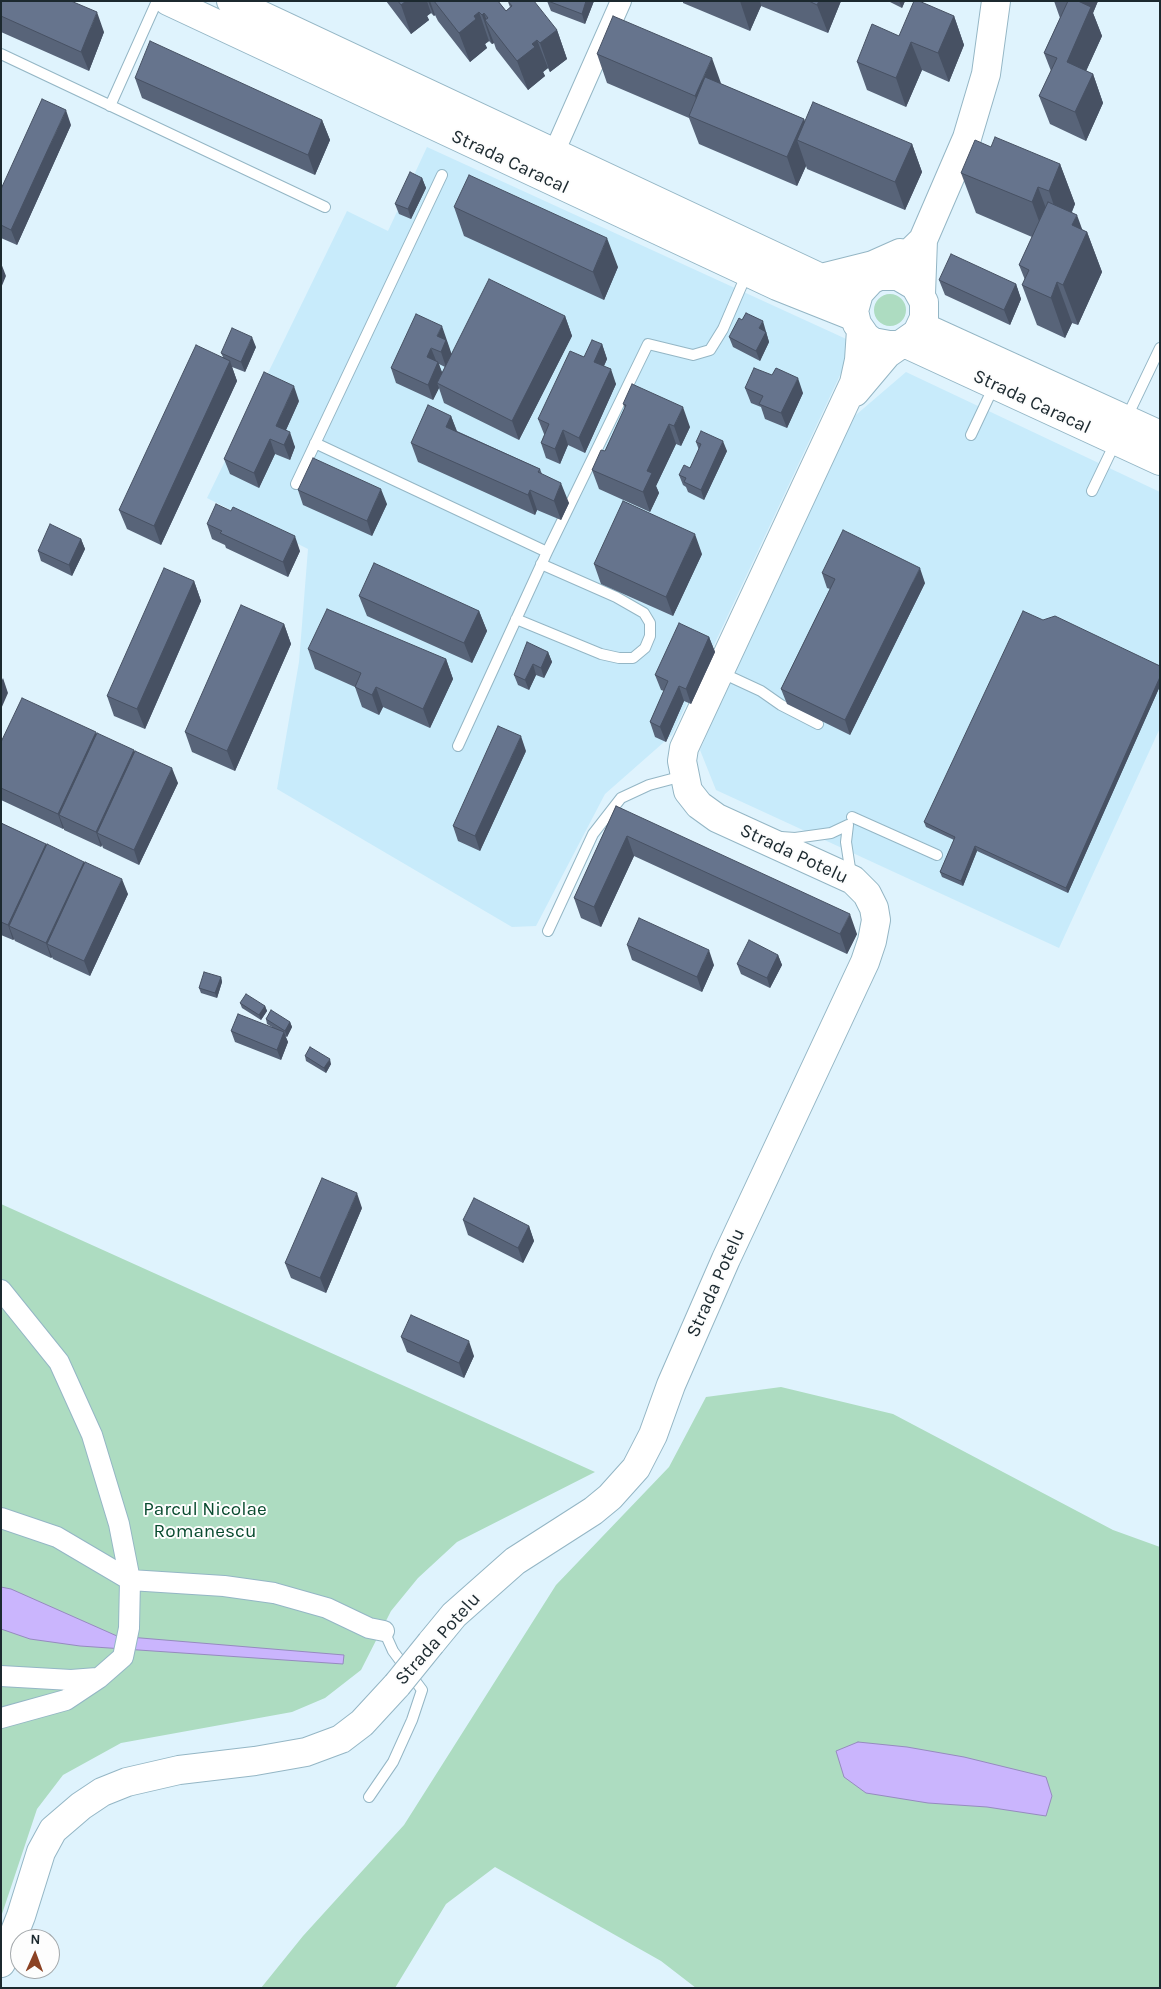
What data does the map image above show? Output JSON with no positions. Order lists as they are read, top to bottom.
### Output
{
  "streets": {
    "main road": ["Strada Caracal", "Strada Potelu"]
  },
  "crossings": [
    ["Strada Caracal", "Strada Potelu"]
  ],
  "parks": ["Parcul Nicolae Romanescu"],
  "north": "top"
}
